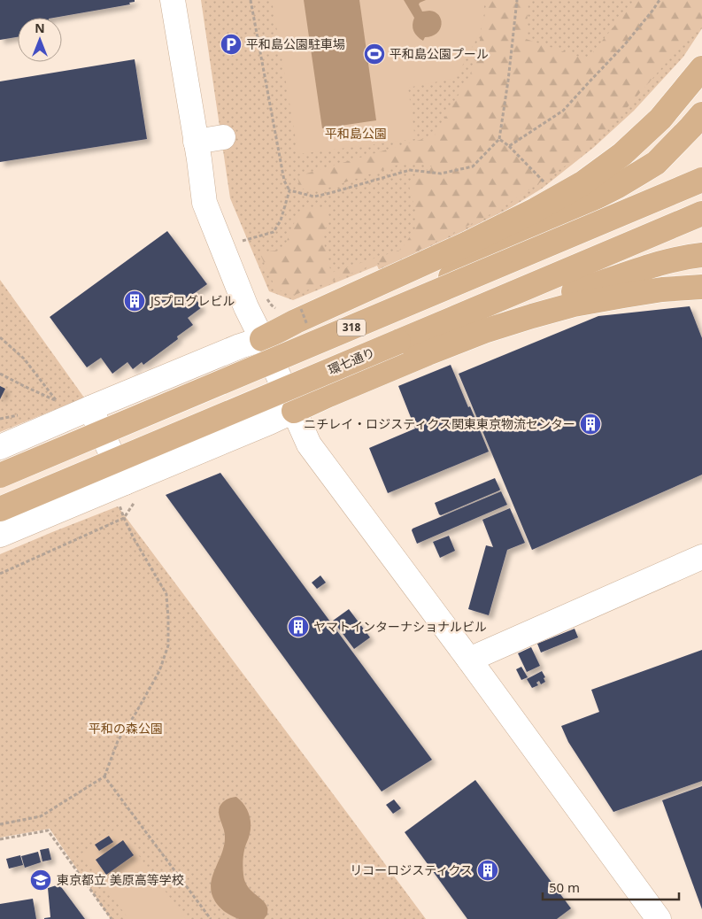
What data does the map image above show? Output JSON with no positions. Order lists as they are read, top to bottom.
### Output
{
  "streets": {
    "main road": ["318", "環七通り"]
  },
  "parks": ["平和島公園", "平和の森公園"],
  "places": {
    "parking": ["平和島公園駐車場"],
    "sports": ["平和島公園プール"],
    "building": [
      "JSプログレビル",
      "ニチレイ・ロジスティクス関東東京物流センター",
      "ヤマトインターナショナルビル",
      "リコーロジスティクス"
    ],
    "school or university": ["東京都立 美原高等学校"]
  },
  "scale_bar": "50 m",
  "north": "top"
}
